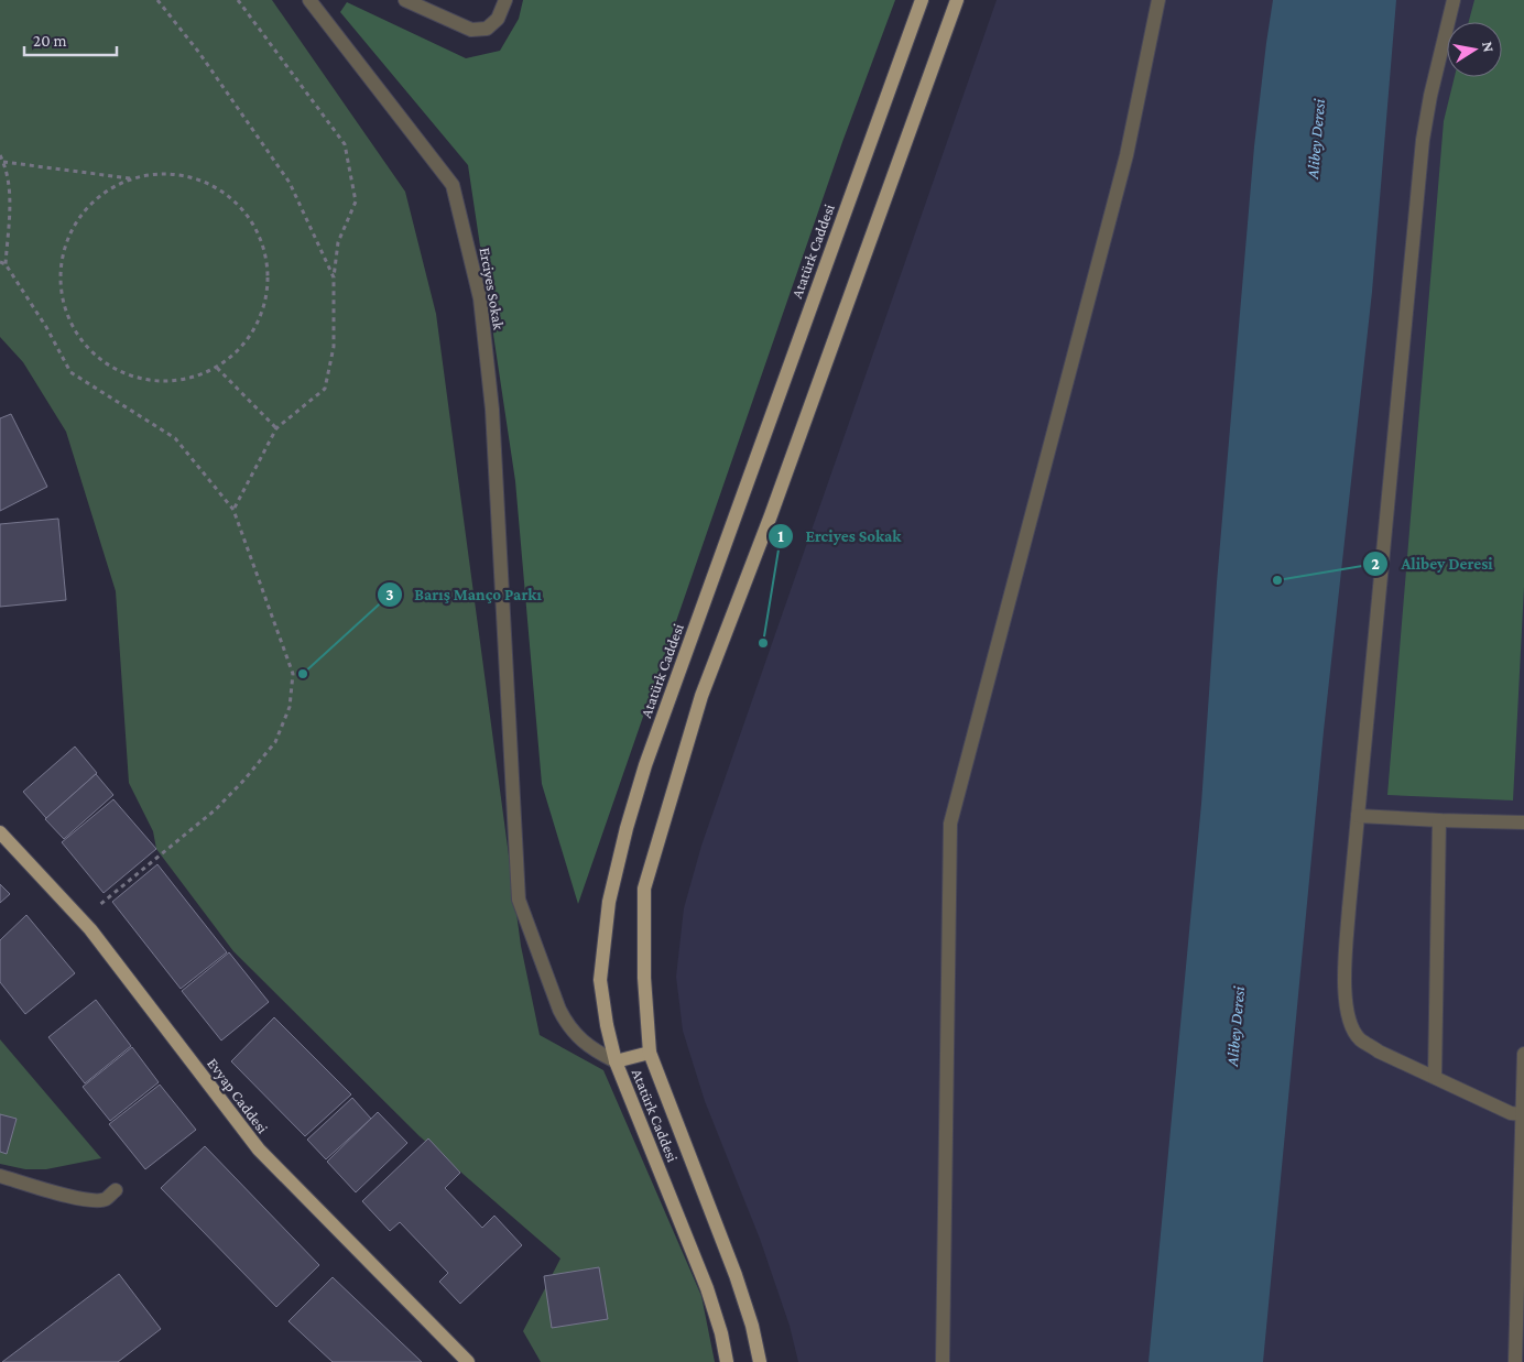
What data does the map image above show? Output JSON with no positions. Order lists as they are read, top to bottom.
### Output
{
  "streets": {
    "main road": ["Atatürk Caddesi", "Evyap Caddesi"],
    "street": ["Erciyes Sokak"]
  },
  "crossings": [
    ["Atatürk Caddesi", "Erciyes Sokak"]
  ],
  "water": ["Alibey Deresi"],
  "places": ["Alibey Deresi", "Erciyes Sokak", "Barış Manço Parkı"],
  "scale_bar": "20 m",
  "north": "right"
}
